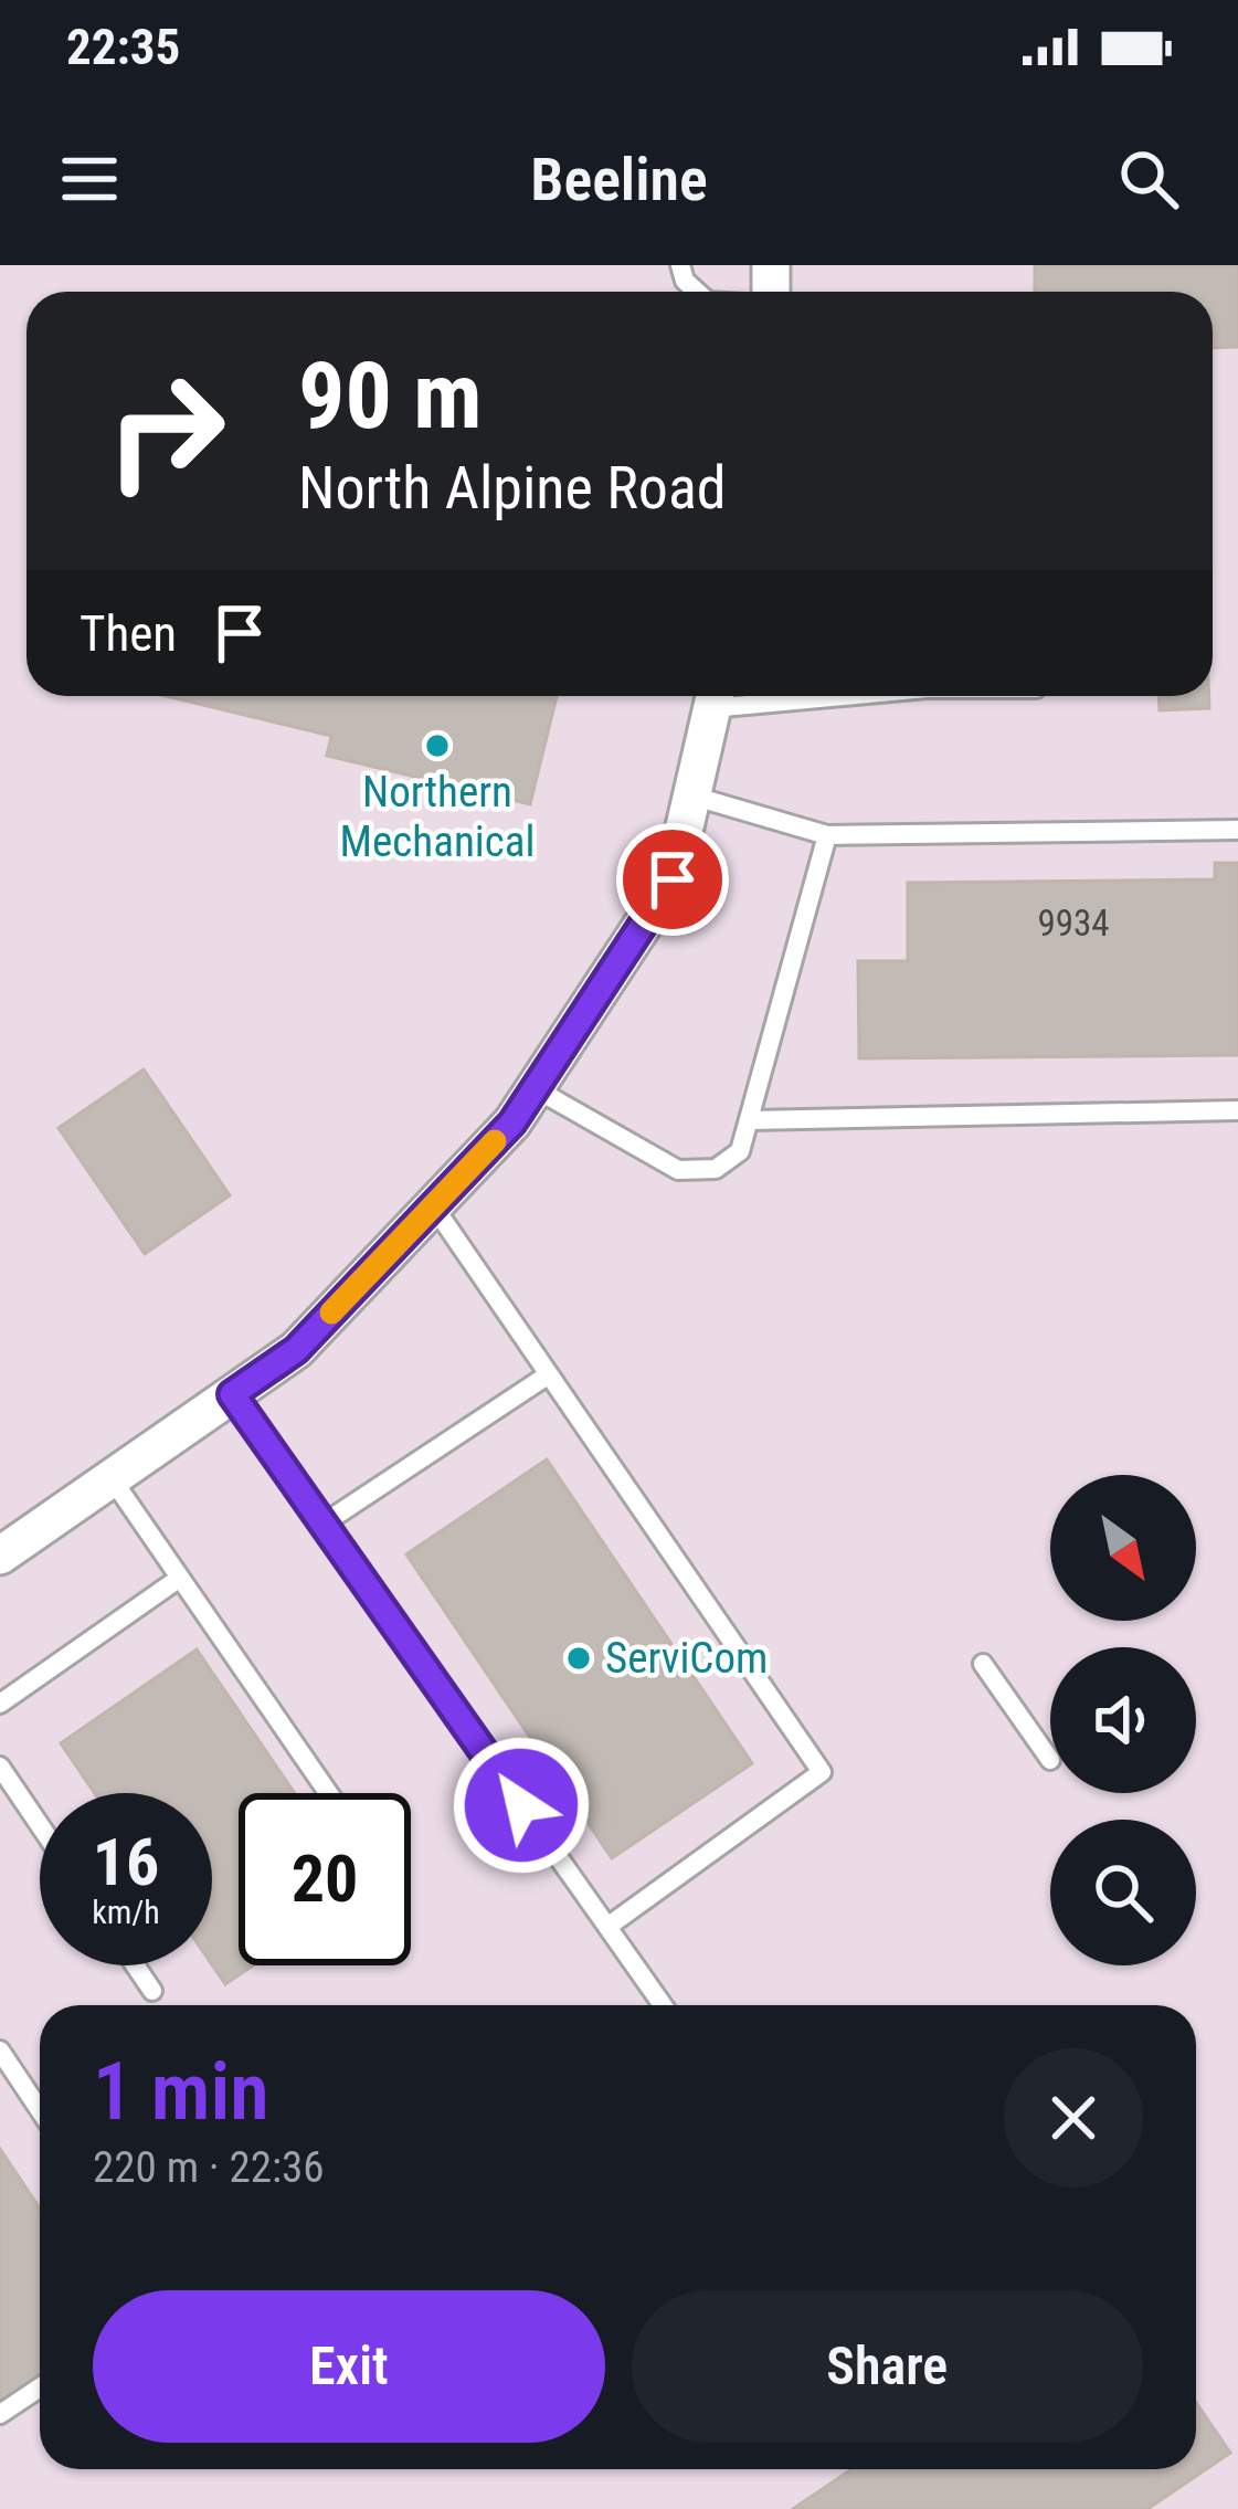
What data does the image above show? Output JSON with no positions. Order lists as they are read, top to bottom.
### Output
{
  "places": ["Northern Mechanical", "ServiCom"],
  "house_numbers": ["9934"],
  "north": "bottom right",
  "page": {
    "status": "22:35",
    "header": "Beeline",
    "turn": ["90 m", "North Alpine Road"],
    "then": "Then",
    "speed": "16 km/h",
    "limit": "20",
    "heading": ["1 min", "220 m · 22:36"],
    "buttons": ["Exit", "Share"]
  }
}
